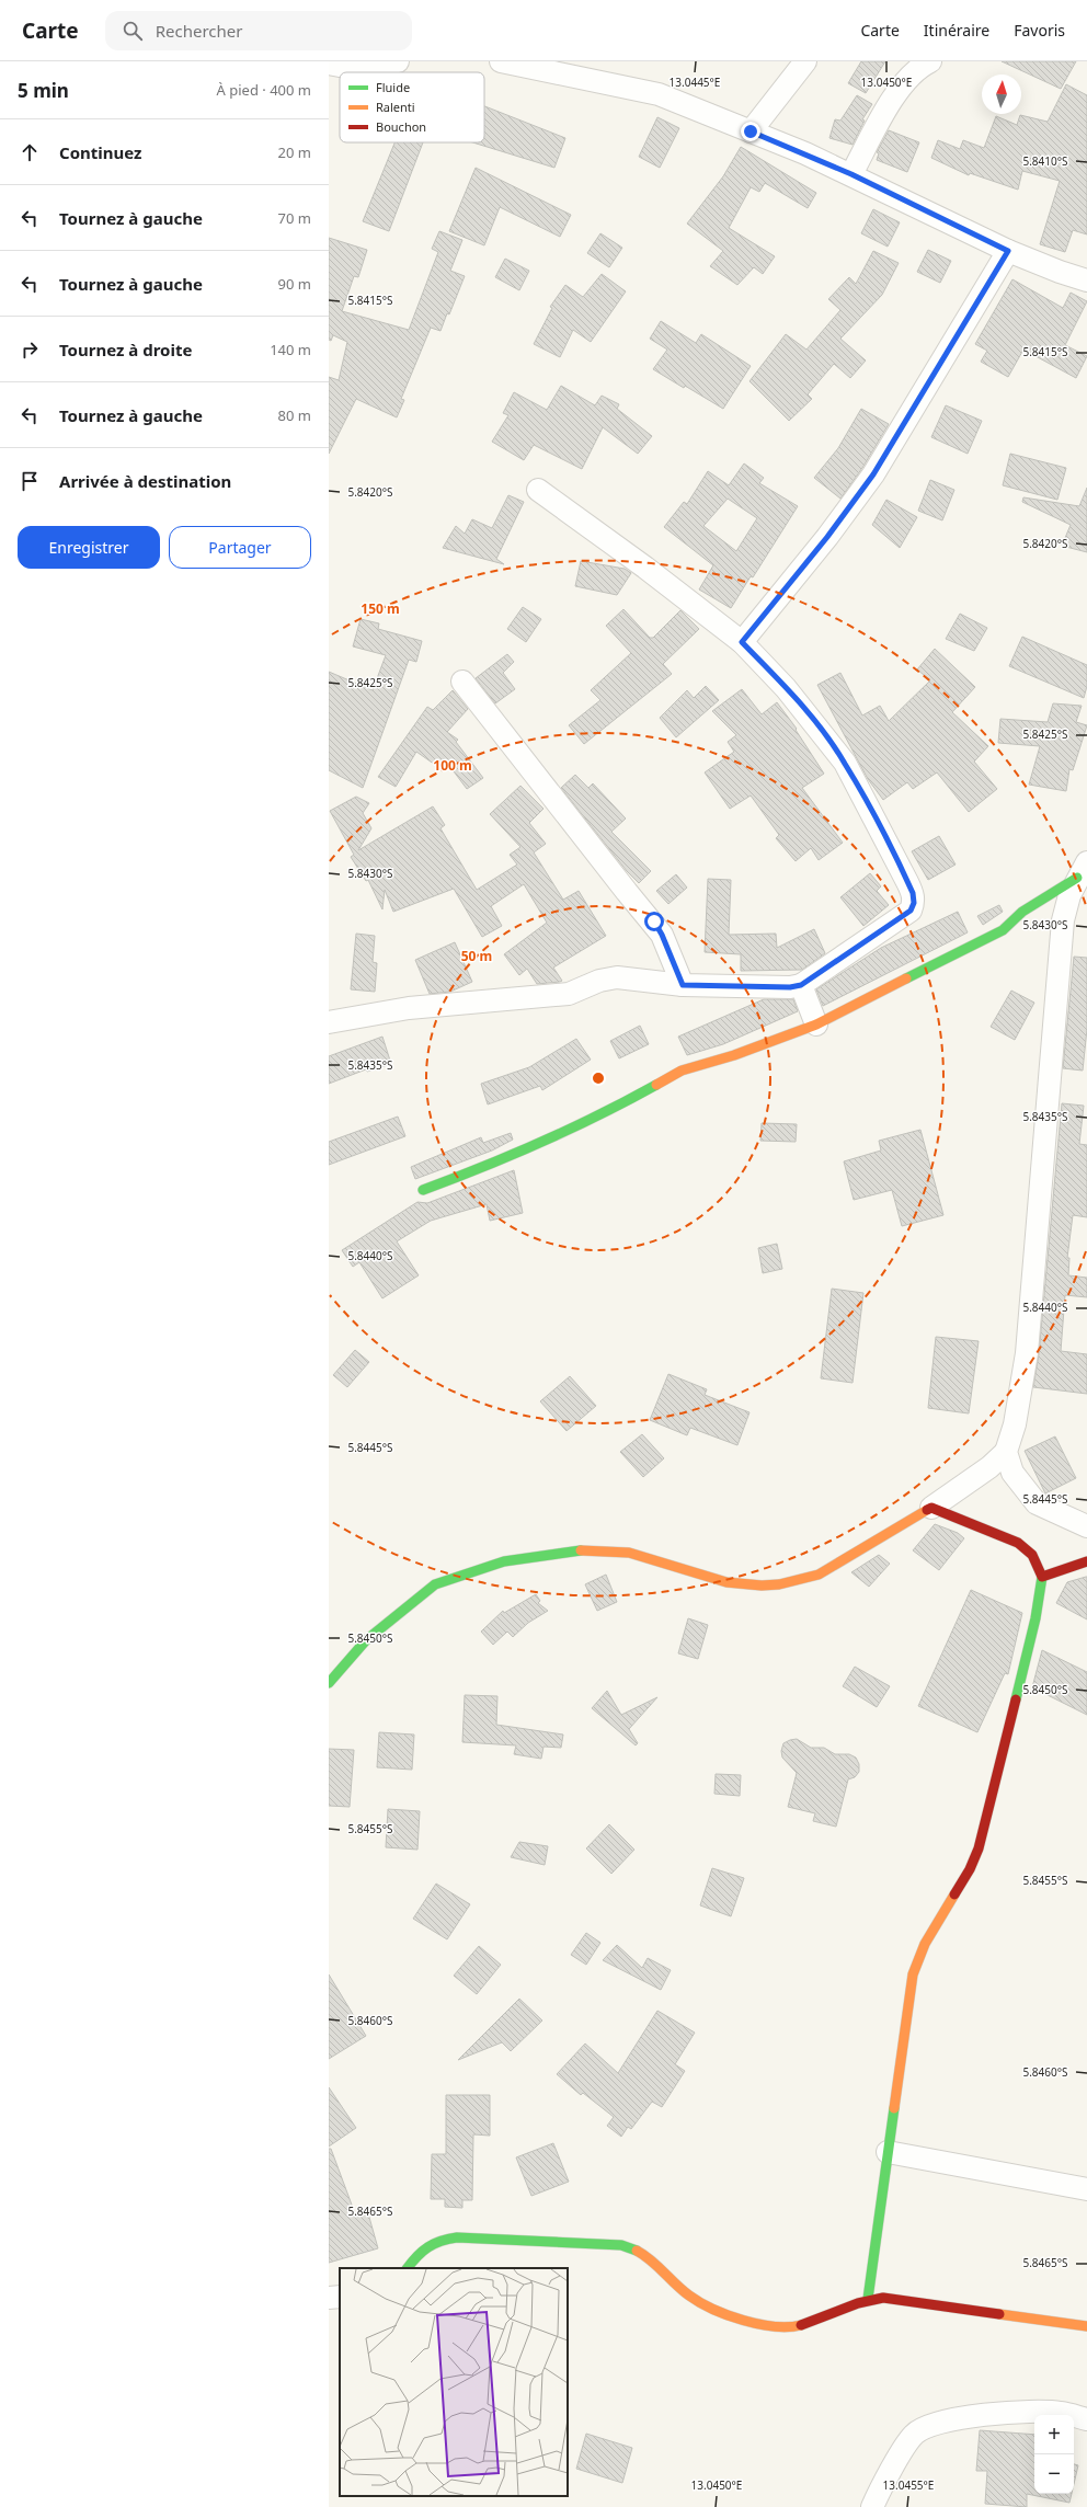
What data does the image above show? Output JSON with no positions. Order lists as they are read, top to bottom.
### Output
{
  "legend": ["Fluide", "Ralenti", "Bouchon"],
  "north": "top",
  "page": {
    "header": "Carte",
    "search": "Rechercher",
    "nav": ["Carte", "Itinéraire", "Favoris"],
    "heading": ["5 min", "À pied · 400 m"],
    "list": [
      ["Continuez", "20 m"],
      ["Tournez à gauche", "70 m"],
      ["Tournez à gauche", "90 m"],
      ["Tournez à droite", "140 m"],
      ["Tournez à gauche", "80 m"],
      "Arrivée à destination"
    ],
    "buttons": ["Enregistrer", "Partager"],
    "map_buttons": ["+", "−"]
  },
  "coordinates": [
    "13.0445°E",
    "13.0450°E",
    "5.8410°S",
    "5.8415°S",
    "5.8420°S",
    "5.8425°S",
    "5.8430°S",
    "5.8435°S",
    "5.8440°S",
    "5.8445°S",
    "5.8450°S",
    "5.8455°S",
    "5.8460°S",
    "5.8465°S",
    "13.0455°E"
  ],
  "rings": ["150 m", "100 m", "50 m"]
}
